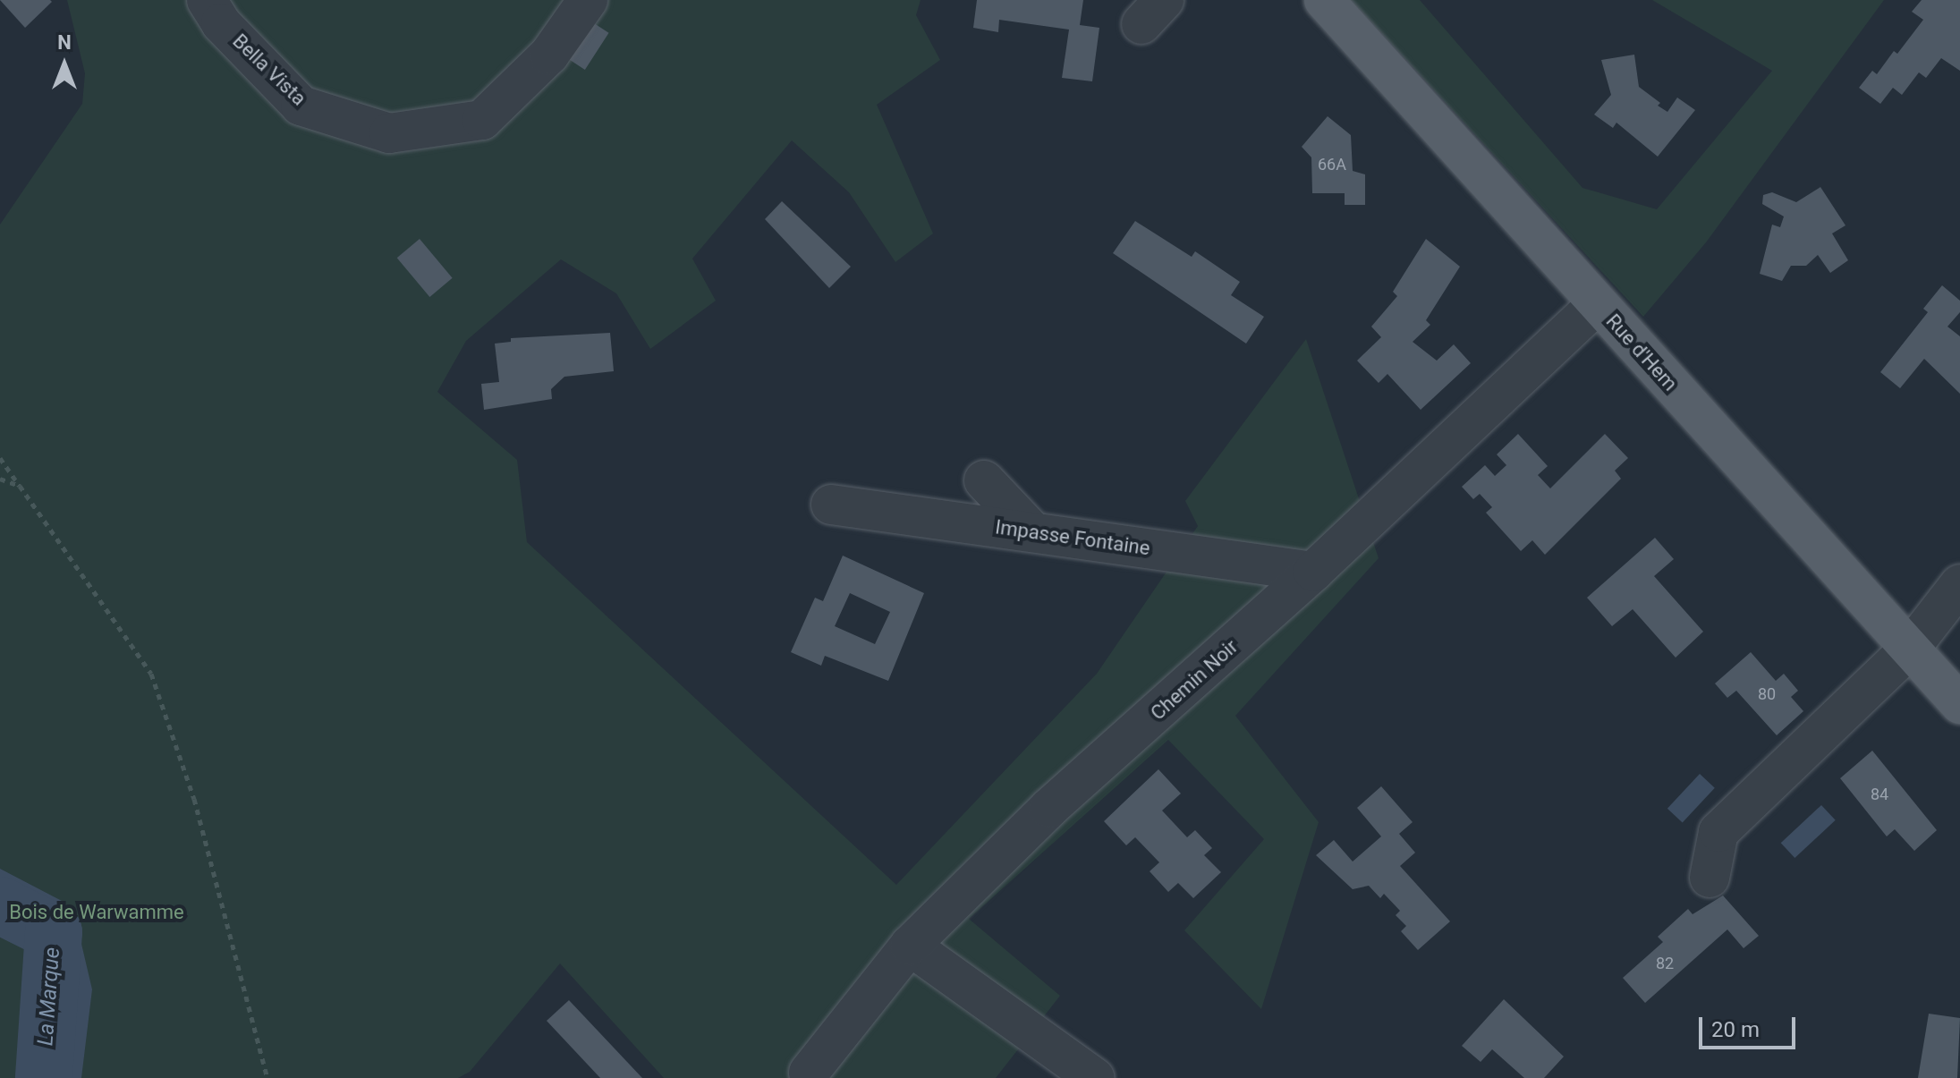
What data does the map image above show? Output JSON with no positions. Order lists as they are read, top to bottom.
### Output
{
  "streets": {
    "main road": ["Rue d'Hem"],
    "street": ["Bella Vista", "Impasse Fontaine", "Chemin Noir"]
  },
  "crossings": [
    ["Rue d'Hem", "Chemin Noir"],
    ["Impasse Fontaine", "Chemin Noir"]
  ],
  "water": ["La Marque"],
  "parks": ["Bois de Warwamme"],
  "house_numbers": [
    "66A",
    "80",
    "84",
    "82"
  ],
  "scale_bar": "20 m",
  "north": "top"
}
